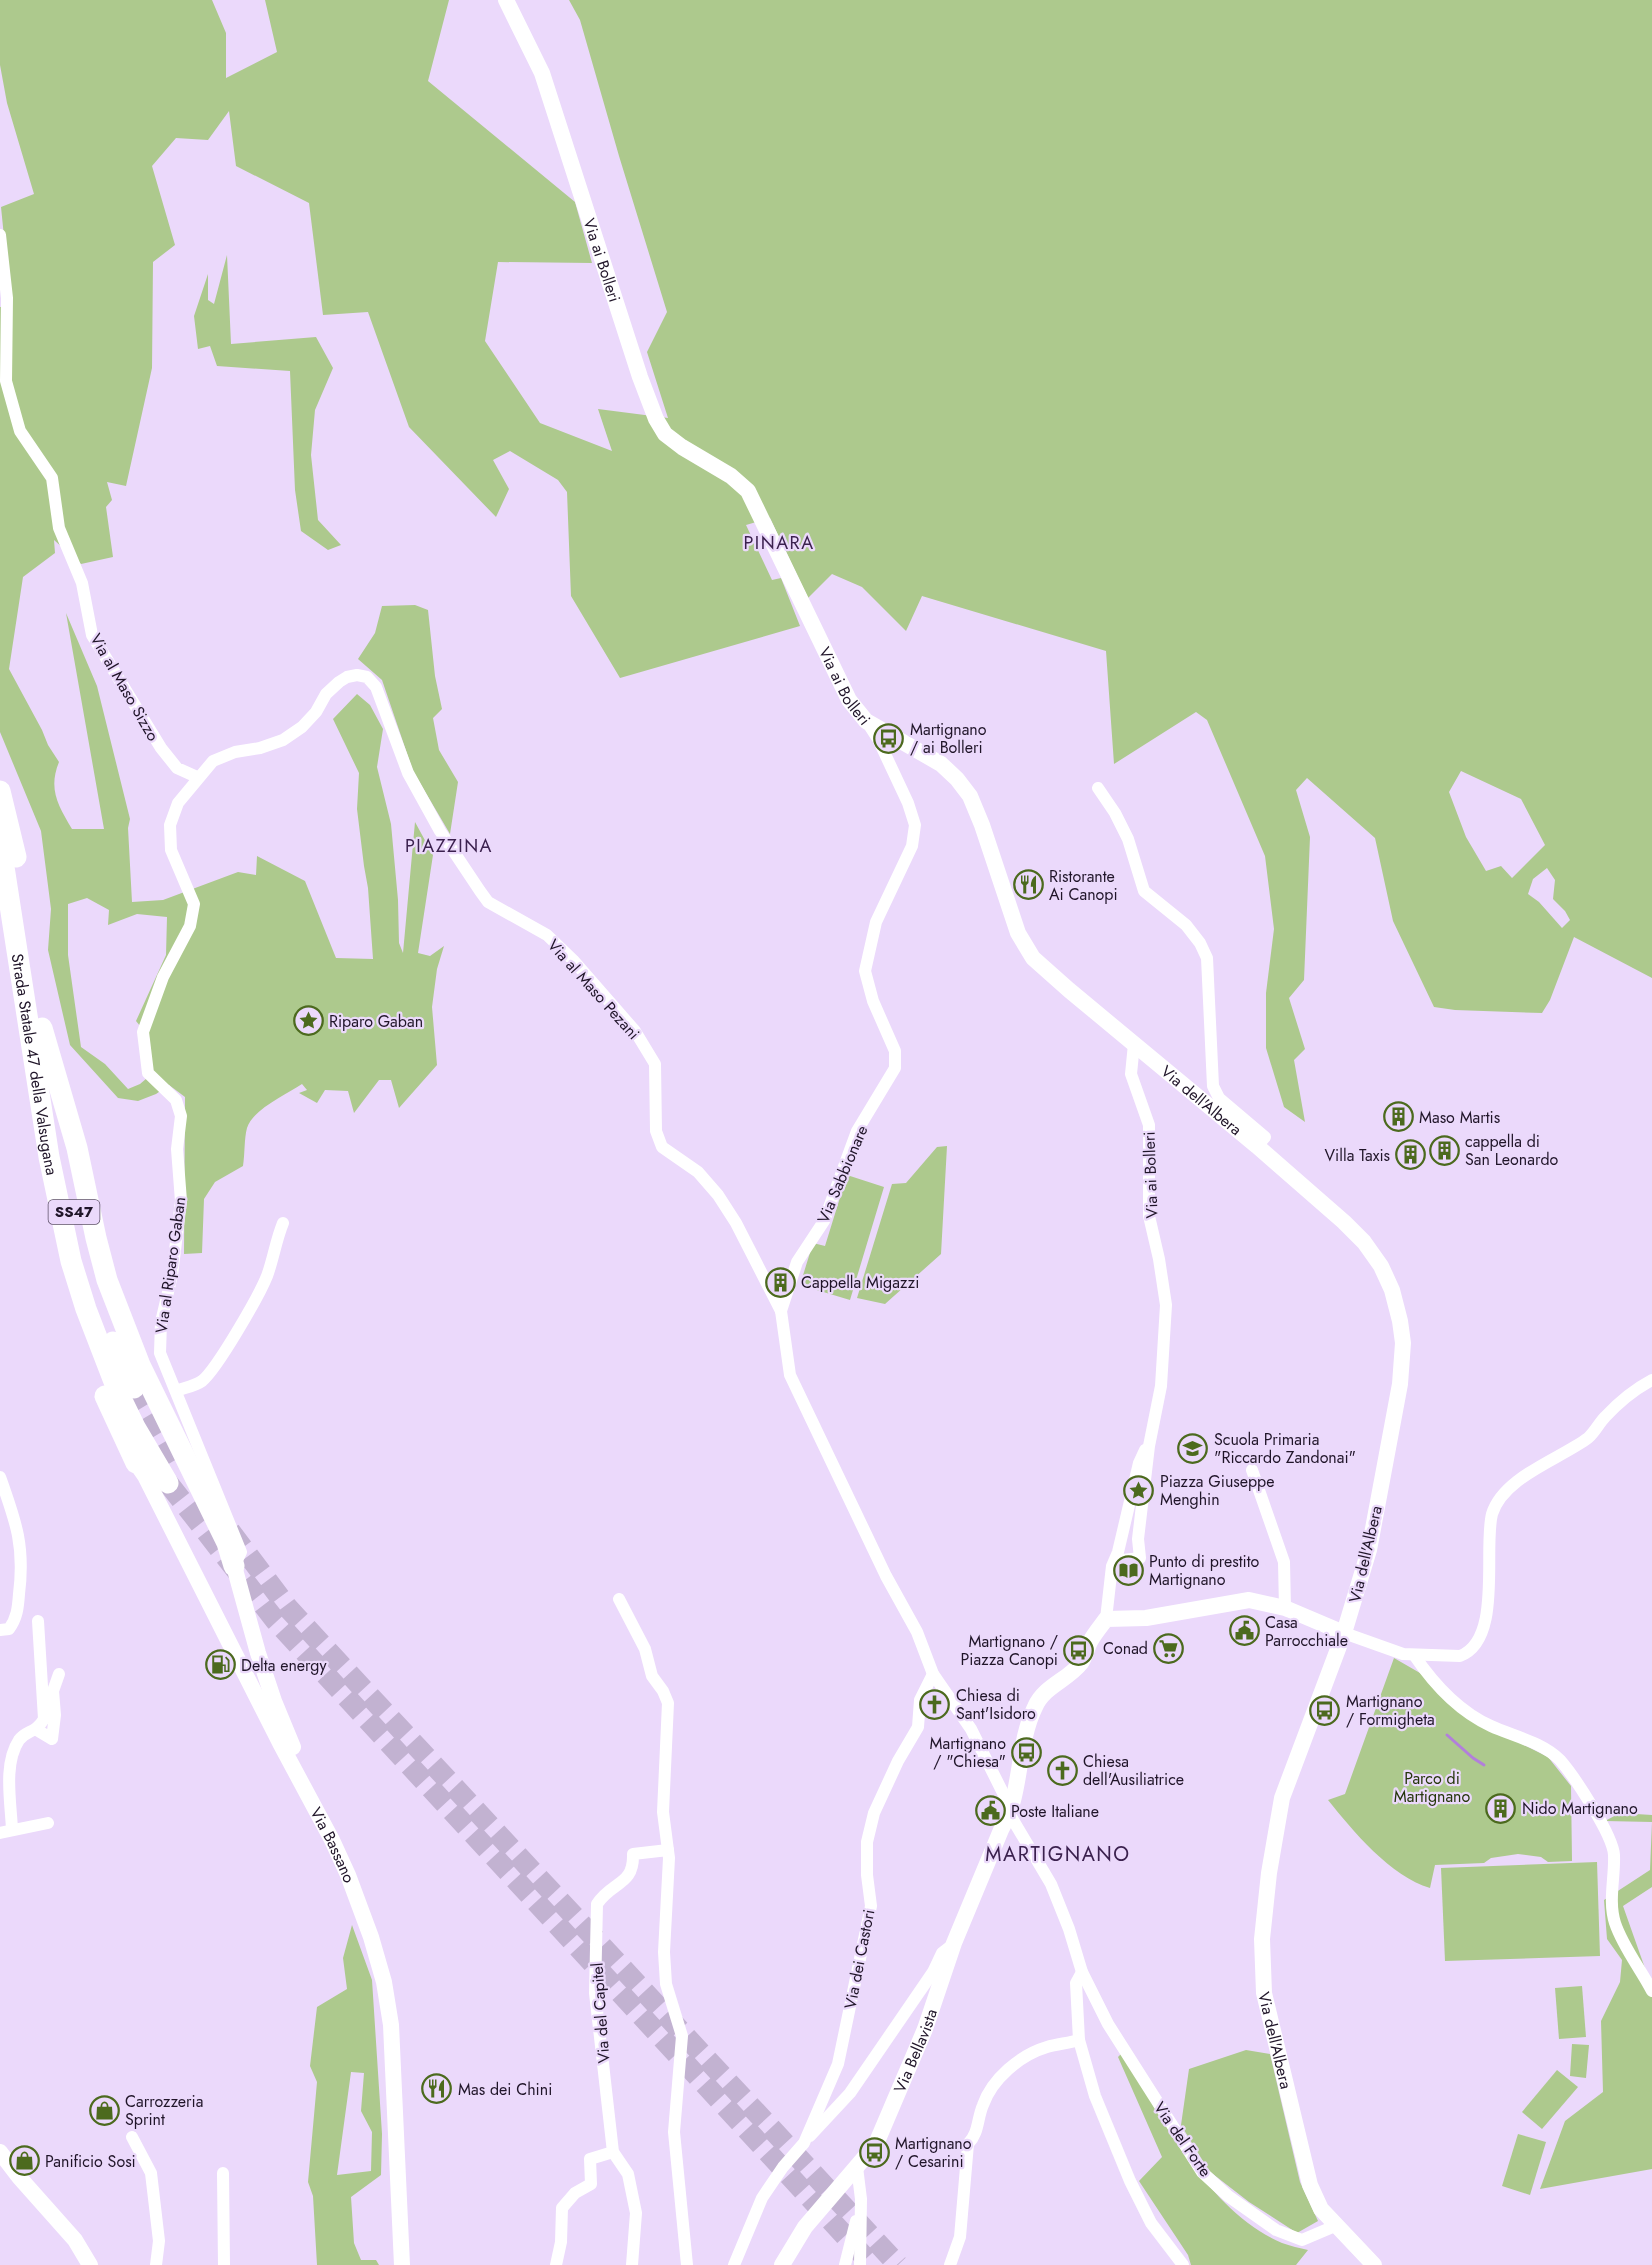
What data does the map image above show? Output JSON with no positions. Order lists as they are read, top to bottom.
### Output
{
  "streets": {
    "highway": ["Strada Statale 47 della Valsugana", "SS47"],
    "street": [
      "Via ai Bolleri",
      "Via al Maso Sizzo",
      "Via al Maso Pezani",
      "Via dell'Albera",
      "Via Sabbionare",
      "Via al Riparo Gaban",
      "Via Bassano",
      "Via dei Castori",
      "Via del Capitel",
      "Via Bellavista",
      "Via del Forte"
    ]
  },
  "crossings": [
    ["Via ai Bolleri", "Via dell'Albera"],
    ["Via ai Bolleri", "Via Sabbionare"],
    ["Via al Maso Sizzo", "Via al Maso Pezani"],
    ["Via al Maso Sizzo", "Via al Riparo Gaban"],
    ["Via al Maso Pezani", "Via Sabbionare"],
    ["Via al Maso Pezani", "Via al Riparo Gaban"],
    ["Via dell'Albera", "Via del Forte"],
    ["Via Sabbionare", "Via dei Castori"],
    ["Via Sabbionare", "Via Bellavista"],
    ["Via Sabbionare", "Via del Forte"],
    ["Via dei Castori", "Via Bellavista"],
    ["Via Bellavista", "Via del Forte"]
  ],
  "districts": ["PINARA", "PIAZZINA", "MARTIGNANO"],
  "parks": ["Parco di Martignano"],
  "places": {
    "bus stop": [
      "Martignano / ai Bolleri",
      "Martignano / Piazza Canopi",
      "Martignano / Formigheta",
      "Martignano / \"Chiesa\"",
      "Martignano / Cesarini"
    ],
    "restaurant": ["Ristorante Ai Canopi", "Mas dei Chini"],
    "place": ["Riparo Gaban", "Piazza Giuseppe Menghin"],
    "building": [
      "Maso Martis",
      "cappella di San Leonardo",
      "Villa Taxis",
      "Cappella Migazzi",
      "Nido Martignano"
    ],
    "school or university": ["Scuola Primaria \"Riccardo Zandonai\""],
    "library": ["Punto di prestito Martignano"],
    "public building": ["Casa Parrocchiale", "Poste Italiane"],
    "supermarket": ["Conad"],
    "fuel station": ["Delta energy"],
    "church": ["Chiesa di Sant'Isidoro", "Chiesa dell'Ausiliatrice"],
    "shop": ["Carrozzeria Sprint", "Panificio Sosi"]
  }
}
